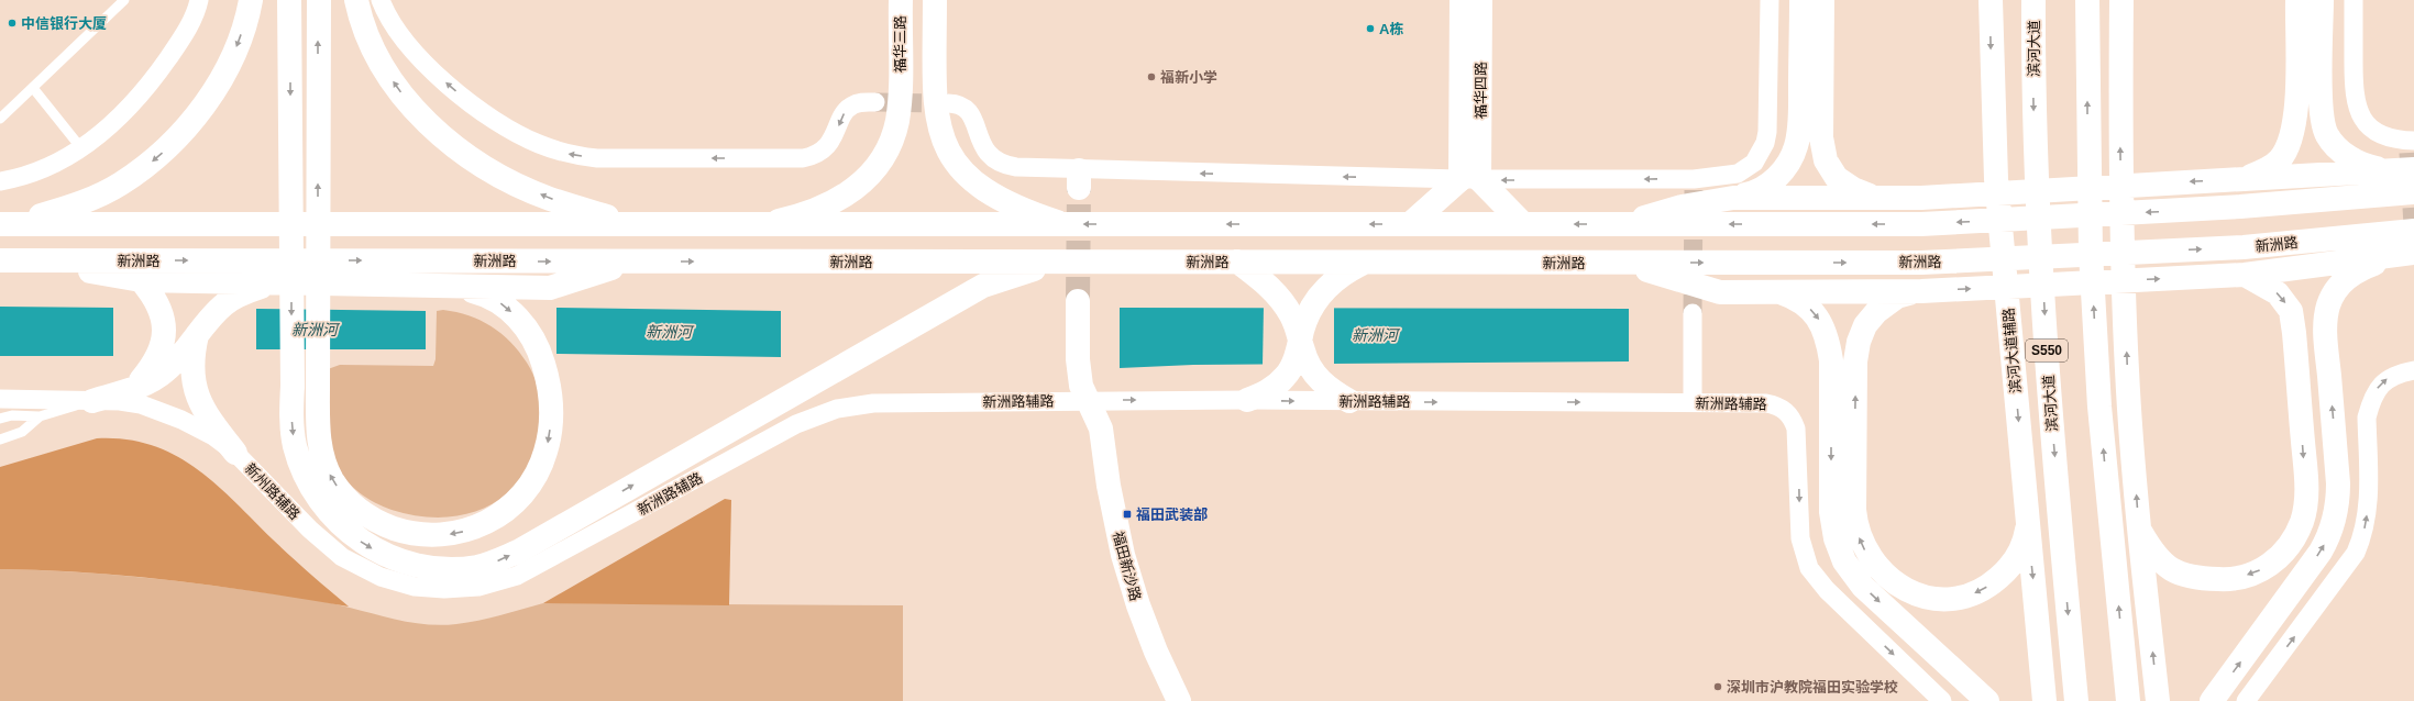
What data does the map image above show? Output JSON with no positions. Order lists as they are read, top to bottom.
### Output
{
  "streets": {
    "main road": [
      "福华三路",
      "滨河大道",
      "福华四路",
      "新洲路",
      "滨河大道辅路",
      "S550",
      "福田新沙路"
    ],
    "street": ["新洲路辅路", "新州路辅路"]
  },
  "crossings": [
    ["新洲路辅路", "新州路辅路"],
    ["新洲路辅路", "福田新沙路"]
  ],
  "one_way": ["新洲路辅路"],
  "water": ["新洲河"],
  "places": {
    "other": [
      "中信银行大厦",
      "A栋",
      "福新小学",
      "深圳市沪教院福田实验学校"
    ],
    "transit": ["福田武装部"]
  }
}
